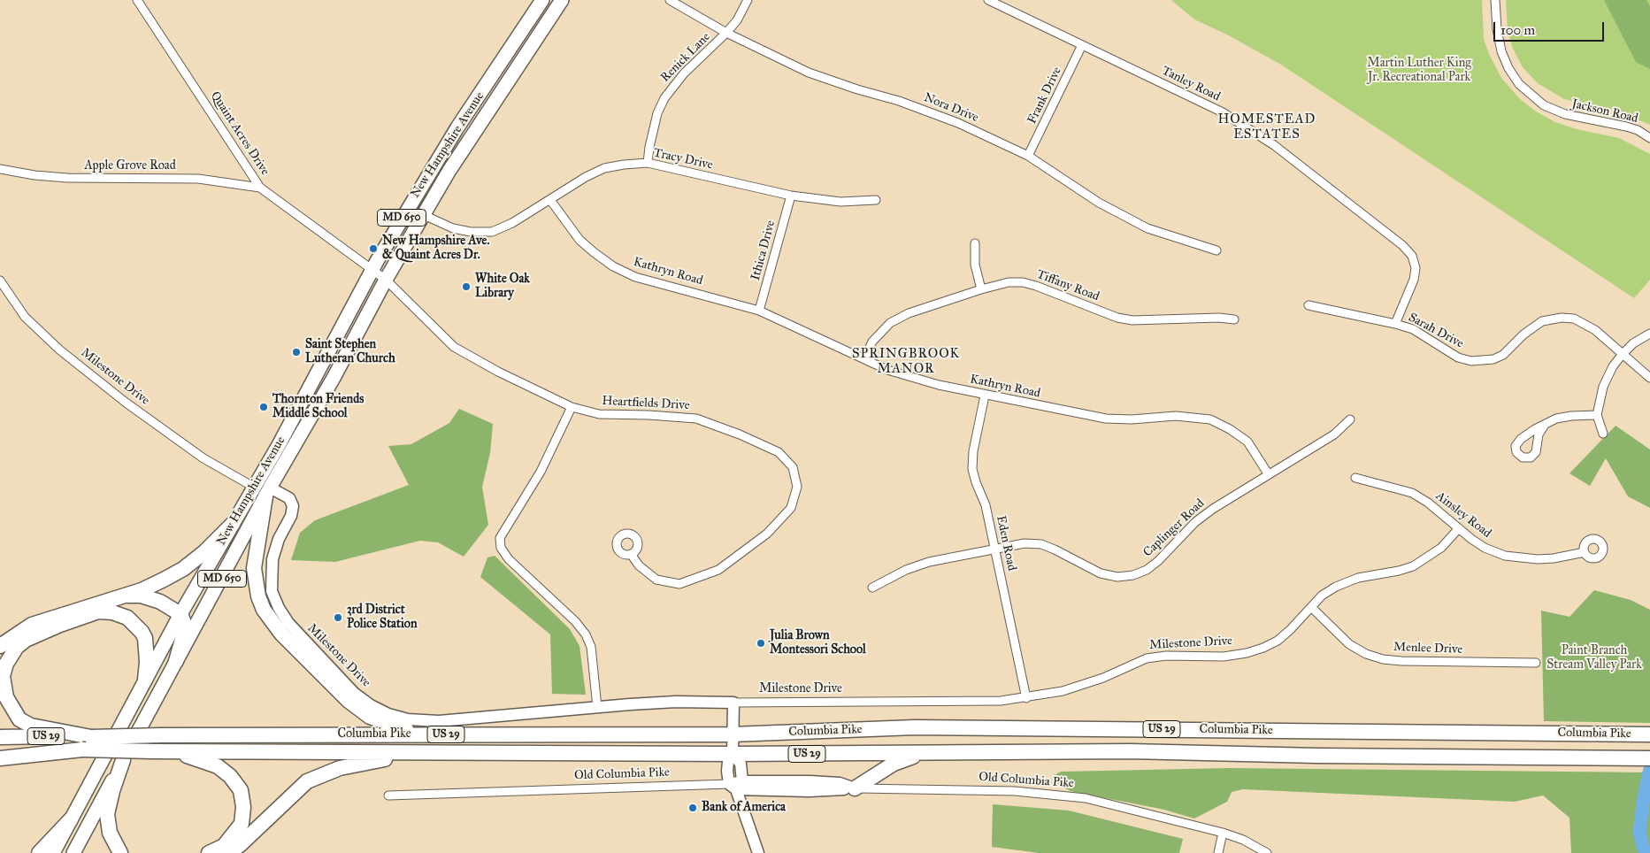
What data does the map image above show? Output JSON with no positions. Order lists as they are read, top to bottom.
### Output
{
  "streets": {
    "highway": ["US 29", "Columbia Pike"],
    "main road": ["New Hampshire Avenue", "MD 650"],
    "street": [
      "Renick Lane",
      "Tanley Road",
      "Frank Drive",
      "Nora Drive",
      "Jackson Road",
      "Quaint Acres Drive",
      "Tracy Drive",
      "Apple Grove Road",
      "Ithica Drive",
      "Kathryn Road",
      "Tiffany Road",
      "Sarah Drive",
      "Milestone Drive",
      "Heartfields Drive",
      "Ainsley Road",
      "Caplinger Road",
      "Eden Road",
      "Menlee Drive",
      "Old Columbia Pike"
    ]
  },
  "crossings": [
    ["Renick Lane", "Nora Drive"],
    ["Renick Lane", "Tracy Drive"],
    ["Tanley Road", "Frank Drive"],
    ["Tanley Road", "Sarah Drive"],
    ["Frank Drive", "Nora Drive"],
    ["Quaint Acres Drive", "New Hampshire Avenue"],
    ["Quaint Acres Drive", "Apple Grove Road"],
    ["Quaint Acres Drive", "Heartfields Drive"],
    ["New Hampshire Avenue", "Tracy Drive"],
    ["New Hampshire Avenue", "Milestone Drive"],
    ["New Hampshire Avenue", "Heartfields Drive"],
    ["Tracy Drive", "Ithica Drive"],
    ["Tracy Drive", "Kathryn Road"],
    ["Ithica Drive", "Kathryn Road"],
    ["Kathryn Road", "Tiffany Road"],
    ["Kathryn Road", "Caplinger Road"],
    ["Kathryn Road", "Eden Road"],
    ["Milestone Drive", "Ainsley Road"],
    ["Milestone Drive", "Eden Road"],
    ["Milestone Drive", "Menlee Drive"],
    ["Caplinger Road", "Eden Road"]
  ],
  "districts": ["HOMESTEAD ESTATES", "SPRINGBROOK MANOR"],
  "parks": ["Martin Luther King Jr. Recreational Park", "Paint Branch Stream Valley Park"],
  "places": [
    "New Hampshire Ave. & Quaint Acres Dr.",
    "White Oak Library",
    "Saint Stephen Lutheran Church",
    "Thornton Friends Middle School",
    "3rd District Police Station",
    "Julia Brown Montessori School",
    "Bank of America"
  ],
  "scale_bar": "100 m"
}
